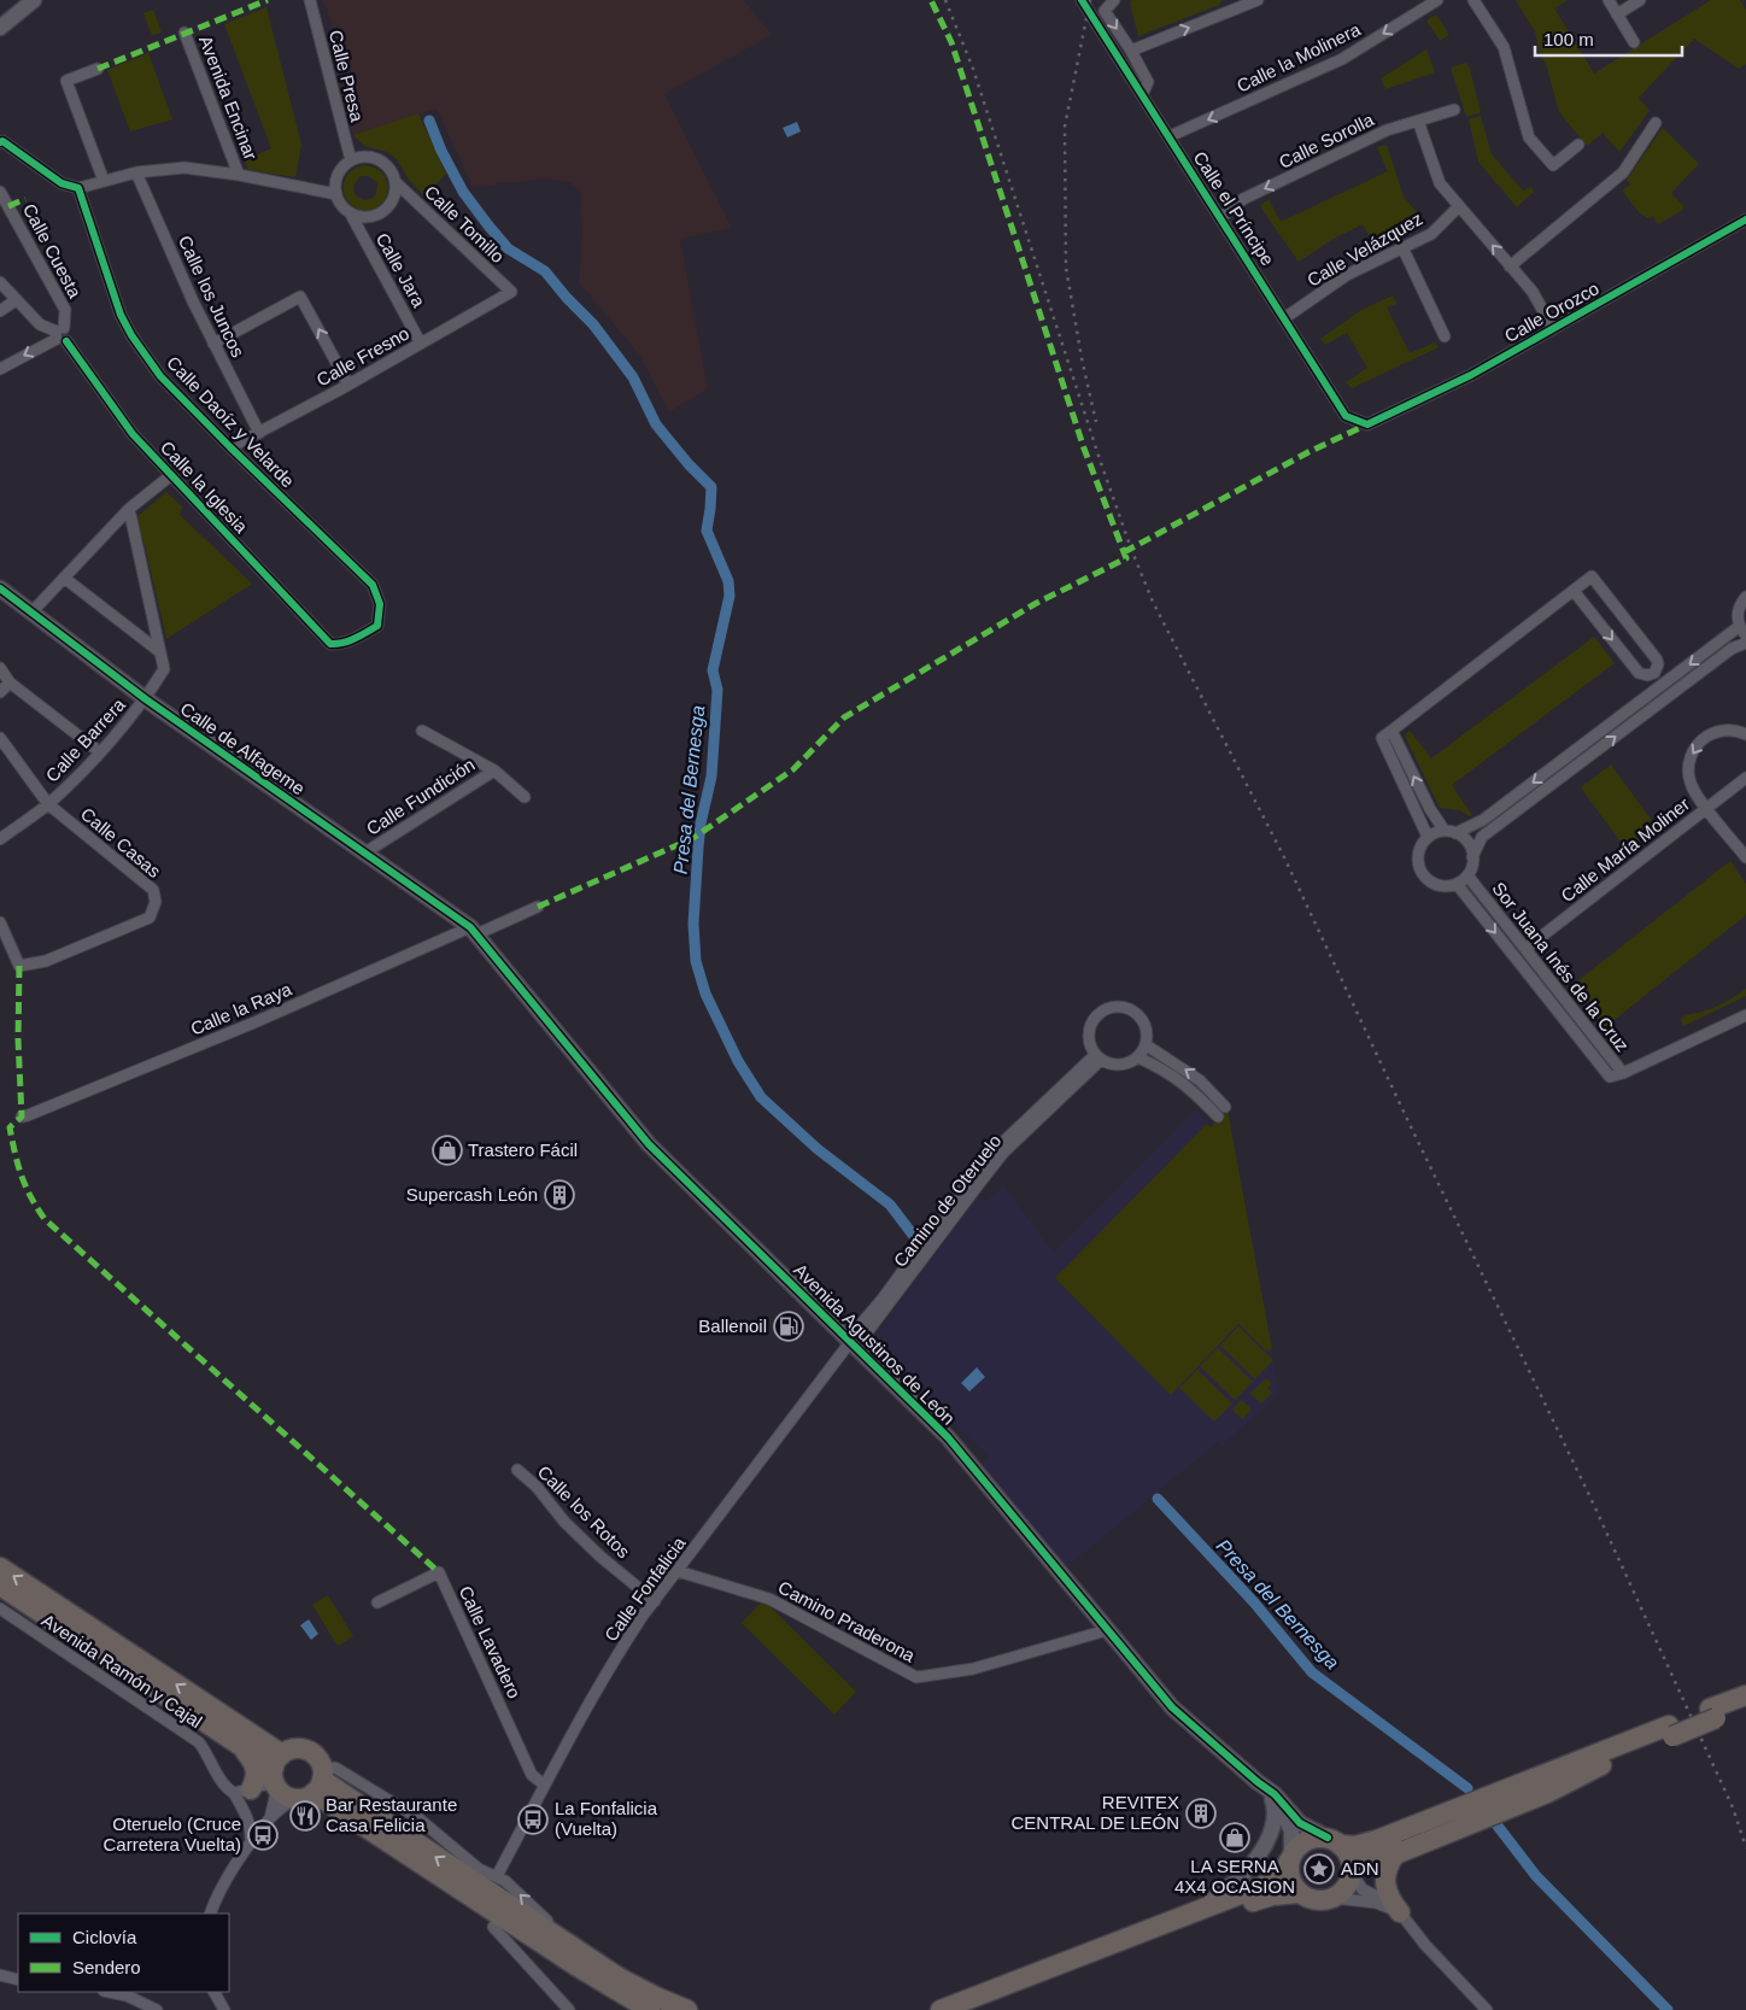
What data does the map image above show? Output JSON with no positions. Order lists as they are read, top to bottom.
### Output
{
  "streets": {
    "street": [
      "Calle la Molinera",
      "Calle Presa",
      "Avenida Encinar",
      "Calle Sorolla",
      "Calle el Príncipe",
      "Calle Tomillo",
      "Calle Velázquez",
      "Calle Cuesta",
      "Calle Jara",
      "Calle los Juncos",
      "Calle Orozco",
      "Calle Fresno",
      "Calle Daoíz y Velarde",
      "Calle la Iglesia",
      "Calle Barrera",
      "Calle de Alfageme",
      "Calle Fundición",
      "Calle Casas",
      "Calle María Moliner",
      "Sor Juana Inés de la Cruz",
      "Calle la Raya",
      "Camino de Oteruelo",
      "Avenida Agustinos de León",
      "Calle los Rotos",
      "Calle Fonfalicia",
      "Camino Praderona",
      "Calle Lavadero",
      "Avenida Ramón y Cajal"
    ]
  },
  "crossings": [
    ["Calle la Molinera", "Calle el Príncipe"],
    ["Calle Presa", "Calle Tomillo"],
    ["Calle Presa", "Calle Jara"],
    ["Calle Sorolla", "Calle el Príncipe"],
    ["Calle el Príncipe", "Calle Velázquez"],
    ["Calle el Príncipe", "Calle Orozco"],
    ["Calle Tomillo", "Calle Jara"],
    ["Calle Tomillo", "Calle Fresno"],
    ["Calle Cuesta", "Calle la Iglesia"],
    ["Calle Jara", "Calle Fresno"],
    ["Calle los Juncos", "Calle Fresno"],
    ["Calle Fresno", "Calle Daoíz y Velarde"],
    ["Calle Daoíz y Velarde", "Calle la Iglesia"],
    ["Calle Barrera", "Calle de Alfageme"],
    ["Calle Barrera", "Calle Casas"],
    ["Calle de Alfageme", "Calle Fundición"],
    ["Calle de Alfageme", "Calle la Raya"],
    ["Calle de Alfageme", "Avenida Agustinos de León"],
    ["Calle María Moliner", "Sor Juana Inés de la Cruz"],
    ["Calle la Raya", "Avenida Agustinos de León"],
    ["Camino de Oteruelo", "Avenida Agustinos de León"],
    ["Camino de Oteruelo", "Calle Fonfalicia"],
    ["Avenida Agustinos de León", "Calle Fonfalicia"],
    ["Avenida Agustinos de León", "Camino Praderona"],
    ["Calle los Rotos", "Calle Fonfalicia"],
    ["Calle Fonfalicia", "Camino Praderona"],
    ["Calle Fonfalicia", "Calle Lavadero"]
  ],
  "one_way": ["Calle Sorolla"],
  "water": ["Presa del Bernesga"],
  "places": {
    "shop": ["Trastero Fácil", "LA SERNA 4X4 OCASION"],
    "building": ["Supercash León", "REVITEX CENTRAL DE LEÓN"],
    "fuel station": ["Ballenoil"],
    "restaurant": ["Bar Restaurante Casa Felicia"],
    "bus stop": ["La Fonfalicia (Vuelta)", "Oteruelo (Cruce Carretera Vuelta)"],
    "place": ["ADN"]
  },
  "legend": ["Ciclovía", "Sendero"],
  "scale_bar": "100 m"
}
